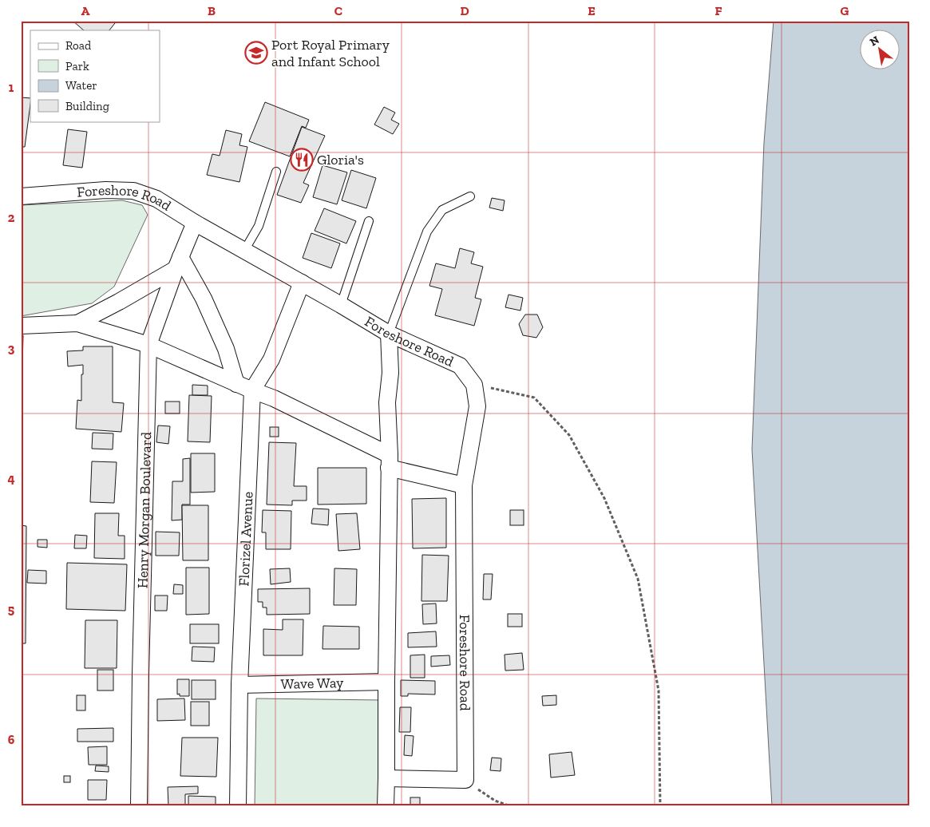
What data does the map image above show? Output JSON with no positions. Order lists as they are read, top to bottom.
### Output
{
  "streets": {
    "street": [
      "Foreshore Road",
      "Henry Morgan Boulevard",
      "Florizel Avenue",
      "Wave Way"
    ]
  },
  "crossings": [
    ["Foreshore Road", "Henry Morgan Boulevard"],
    ["Foreshore Road", "Florizel Avenue"],
    ["Florizel Avenue", "Wave Way"]
  ],
  "places": {
    "school or university": ["Port Royal Primary and Infant School"],
    "restaurant": ["Gloria's"]
  },
  "legend": [
    "Road",
    "Park",
    "Water",
    "Building"
  ],
  "north": "top left",
  "grid": {
    "columns": [
      "A",
      "B",
      "C",
      "D",
      "E",
      "F",
      "G"
    ],
    "rows": [
      "1",
      "2",
      "3",
      "4",
      "5",
      "6"
    ]
  }
}
